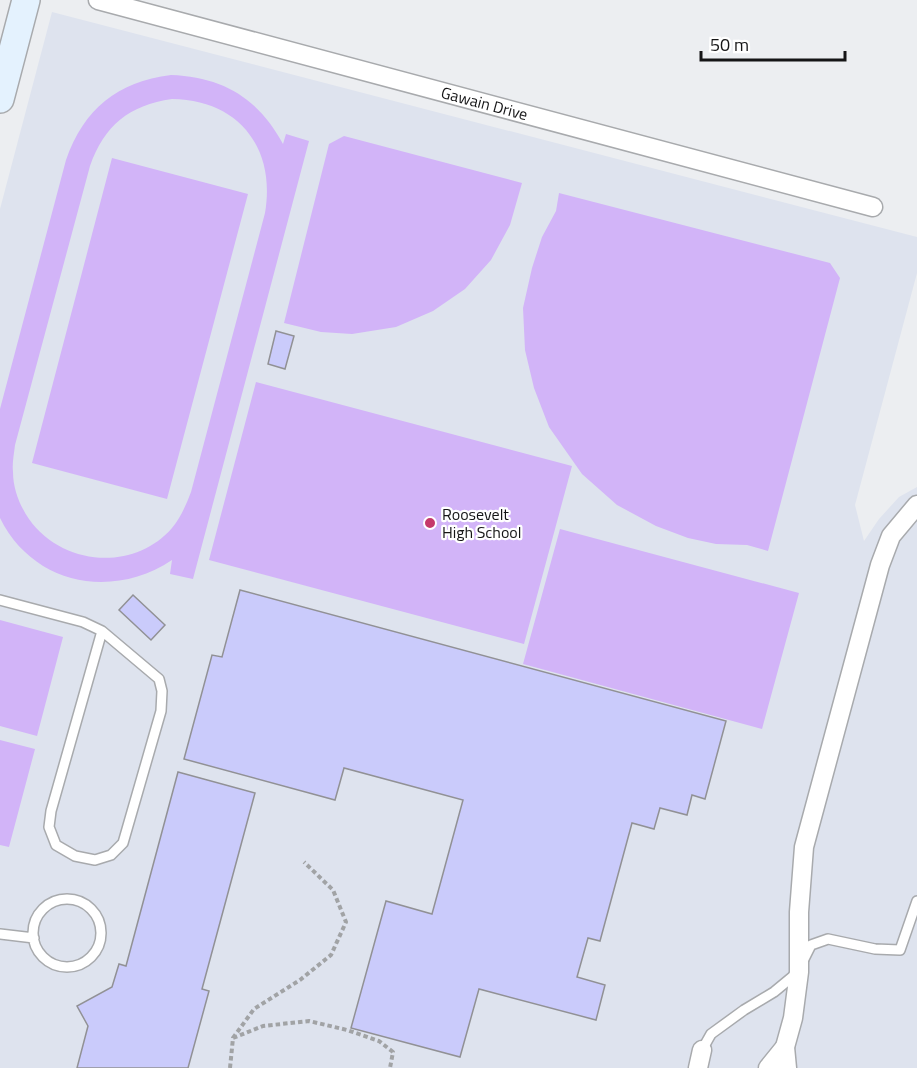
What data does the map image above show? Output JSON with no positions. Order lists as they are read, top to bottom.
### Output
{
  "streets": {
    "street": ["Gawain Drive"]
  },
  "places": ["Roosevelt High School"],
  "scale_bar": "50 m"
}
